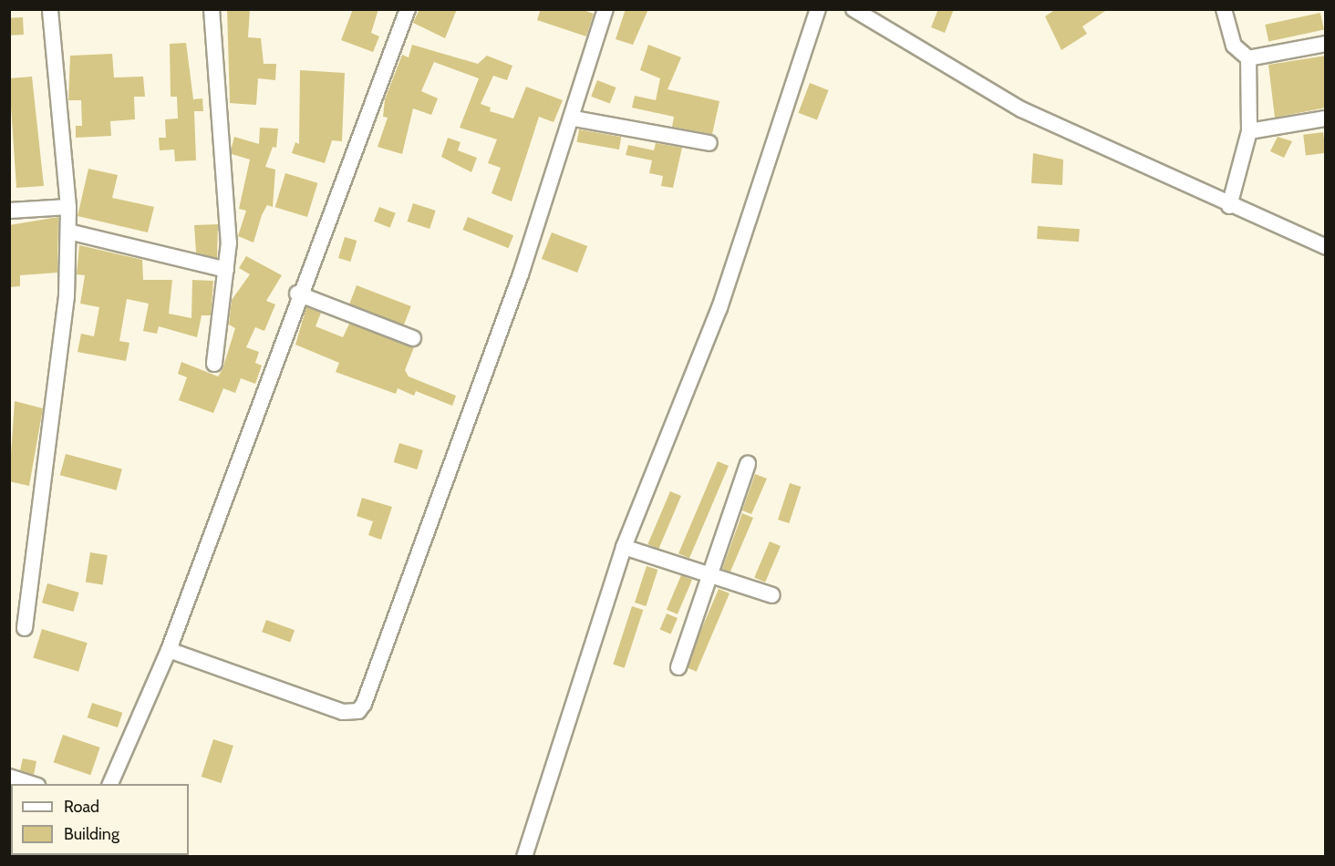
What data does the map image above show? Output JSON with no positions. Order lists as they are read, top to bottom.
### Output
{
  "legend": ["Road", "Building"]
}
